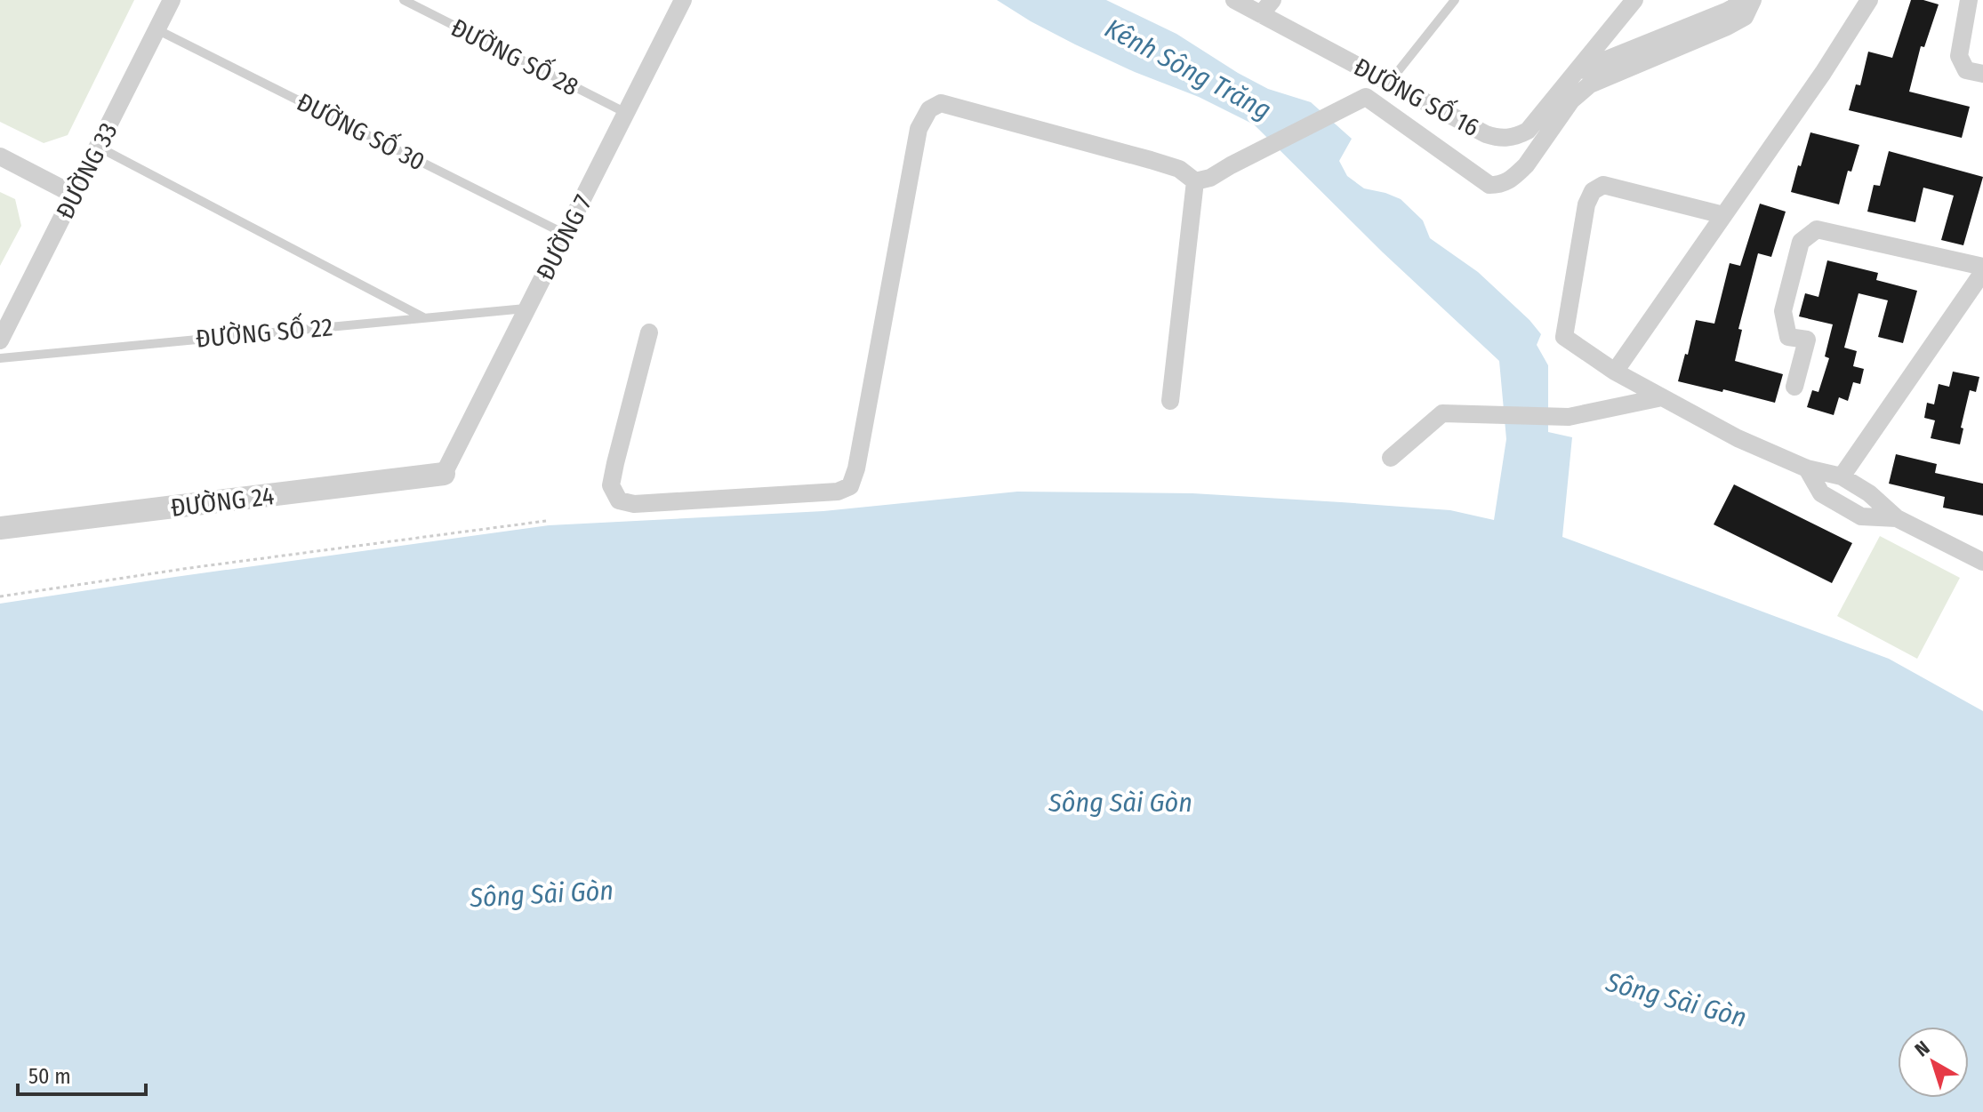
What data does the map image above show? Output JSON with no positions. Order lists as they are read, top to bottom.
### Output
{
  "streets": {
    "street": [
      "ĐƯỜNG SỐ 16",
      "ĐƯỜNG 33",
      "ĐƯỜNG 7",
      "ĐƯỜNG 24"
    ],
    "lane": ["ĐƯỜNG SỐ 28", "ĐƯỜNG SỐ 30", "ĐƯỜNG SỐ 22"]
  },
  "crossings": [
    ["ĐƯỜNG SỐ 28", "ĐƯỜNG 7"],
    ["ĐƯỜNG SỐ 30", "ĐƯỜNG 33"],
    ["ĐƯỜNG SỐ 30", "ĐƯỜNG 7"],
    ["ĐƯỜNG 7", "ĐƯỜNG SỐ 22"],
    ["ĐƯỜNG 7", "ĐƯỜNG 24"]
  ],
  "water": ["Kênh Sông Trăng", "Sông Sài Gòn"],
  "scale_bar": "50 m",
  "north": "top left"
}
